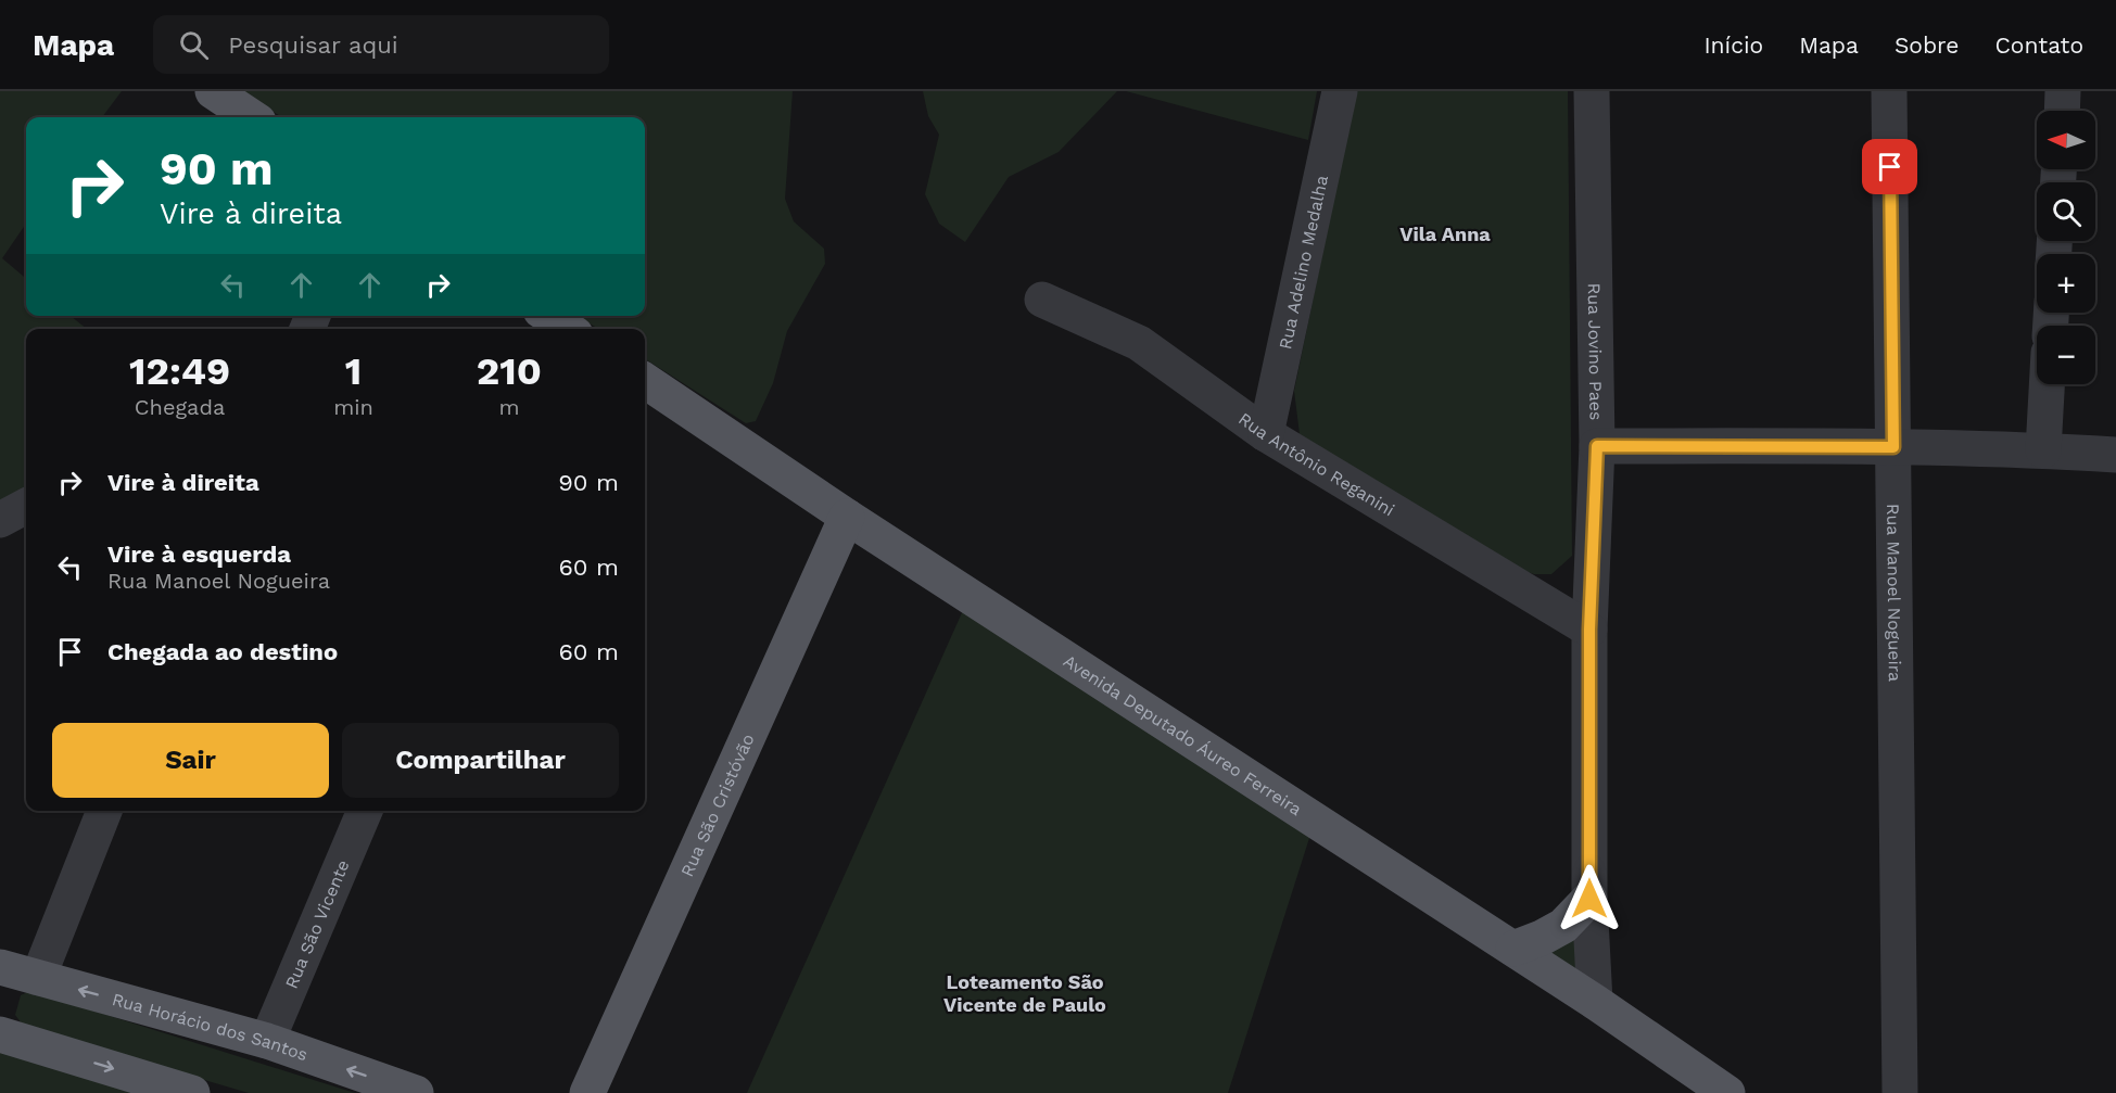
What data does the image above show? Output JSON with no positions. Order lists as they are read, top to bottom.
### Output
{
  "streets": {
    "main road": ["Avenida Deputado Áureo Ferreira", "Rua São Cristóvão", "Rua Horácio dos Santos"],
    "street": [
      "Rua Adelino Medalha",
      "Rua Jovino Paes",
      "Rua Antônio Reganini",
      "Rua Manoel Nogueira",
      "Rua São Vicente"
    ]
  },
  "crossings": [
    ["Rua Adelino Medalha", "Rua Antônio Reganini"],
    ["Rua Jovino Paes", "Rua Antônio Reganini"],
    ["Rua Jovino Paes", "Avenida Deputado Áureo Ferreira"],
    ["Avenida Deputado Áureo Ferreira", "Rua São Cristóvão"],
    ["Rua São Vicente", "Rua Horácio dos Santos"]
  ],
  "districts": ["Vila Anna", "Loteamento São Vicente de Paulo"],
  "north": "left",
  "page": {
    "header": "Mapa",
    "search": "Pesquisar aqui",
    "nav": [
      "Início",
      "Mapa",
      "Sobre",
      "Contato"
    ],
    "map_buttons": ["+", "−"],
    "turn": ["90 m", "Vire à direita"],
    "eta": [
      "12:49",
      "Chegada",
      "1",
      "min",
      "210",
      "m"
    ],
    "list": [
      {
        "name": "Vire à direita",
        "value": "90 m"
      },
      {
        "name": "Vire à esquerda",
        "note": "Rua Manoel Nogueira",
        "value": "60 m"
      },
      {
        "name": "Chegada ao destino",
        "value": "60 m"
      }
    ],
    "buttons": ["Sair", "Compartilhar"]
  }
}
